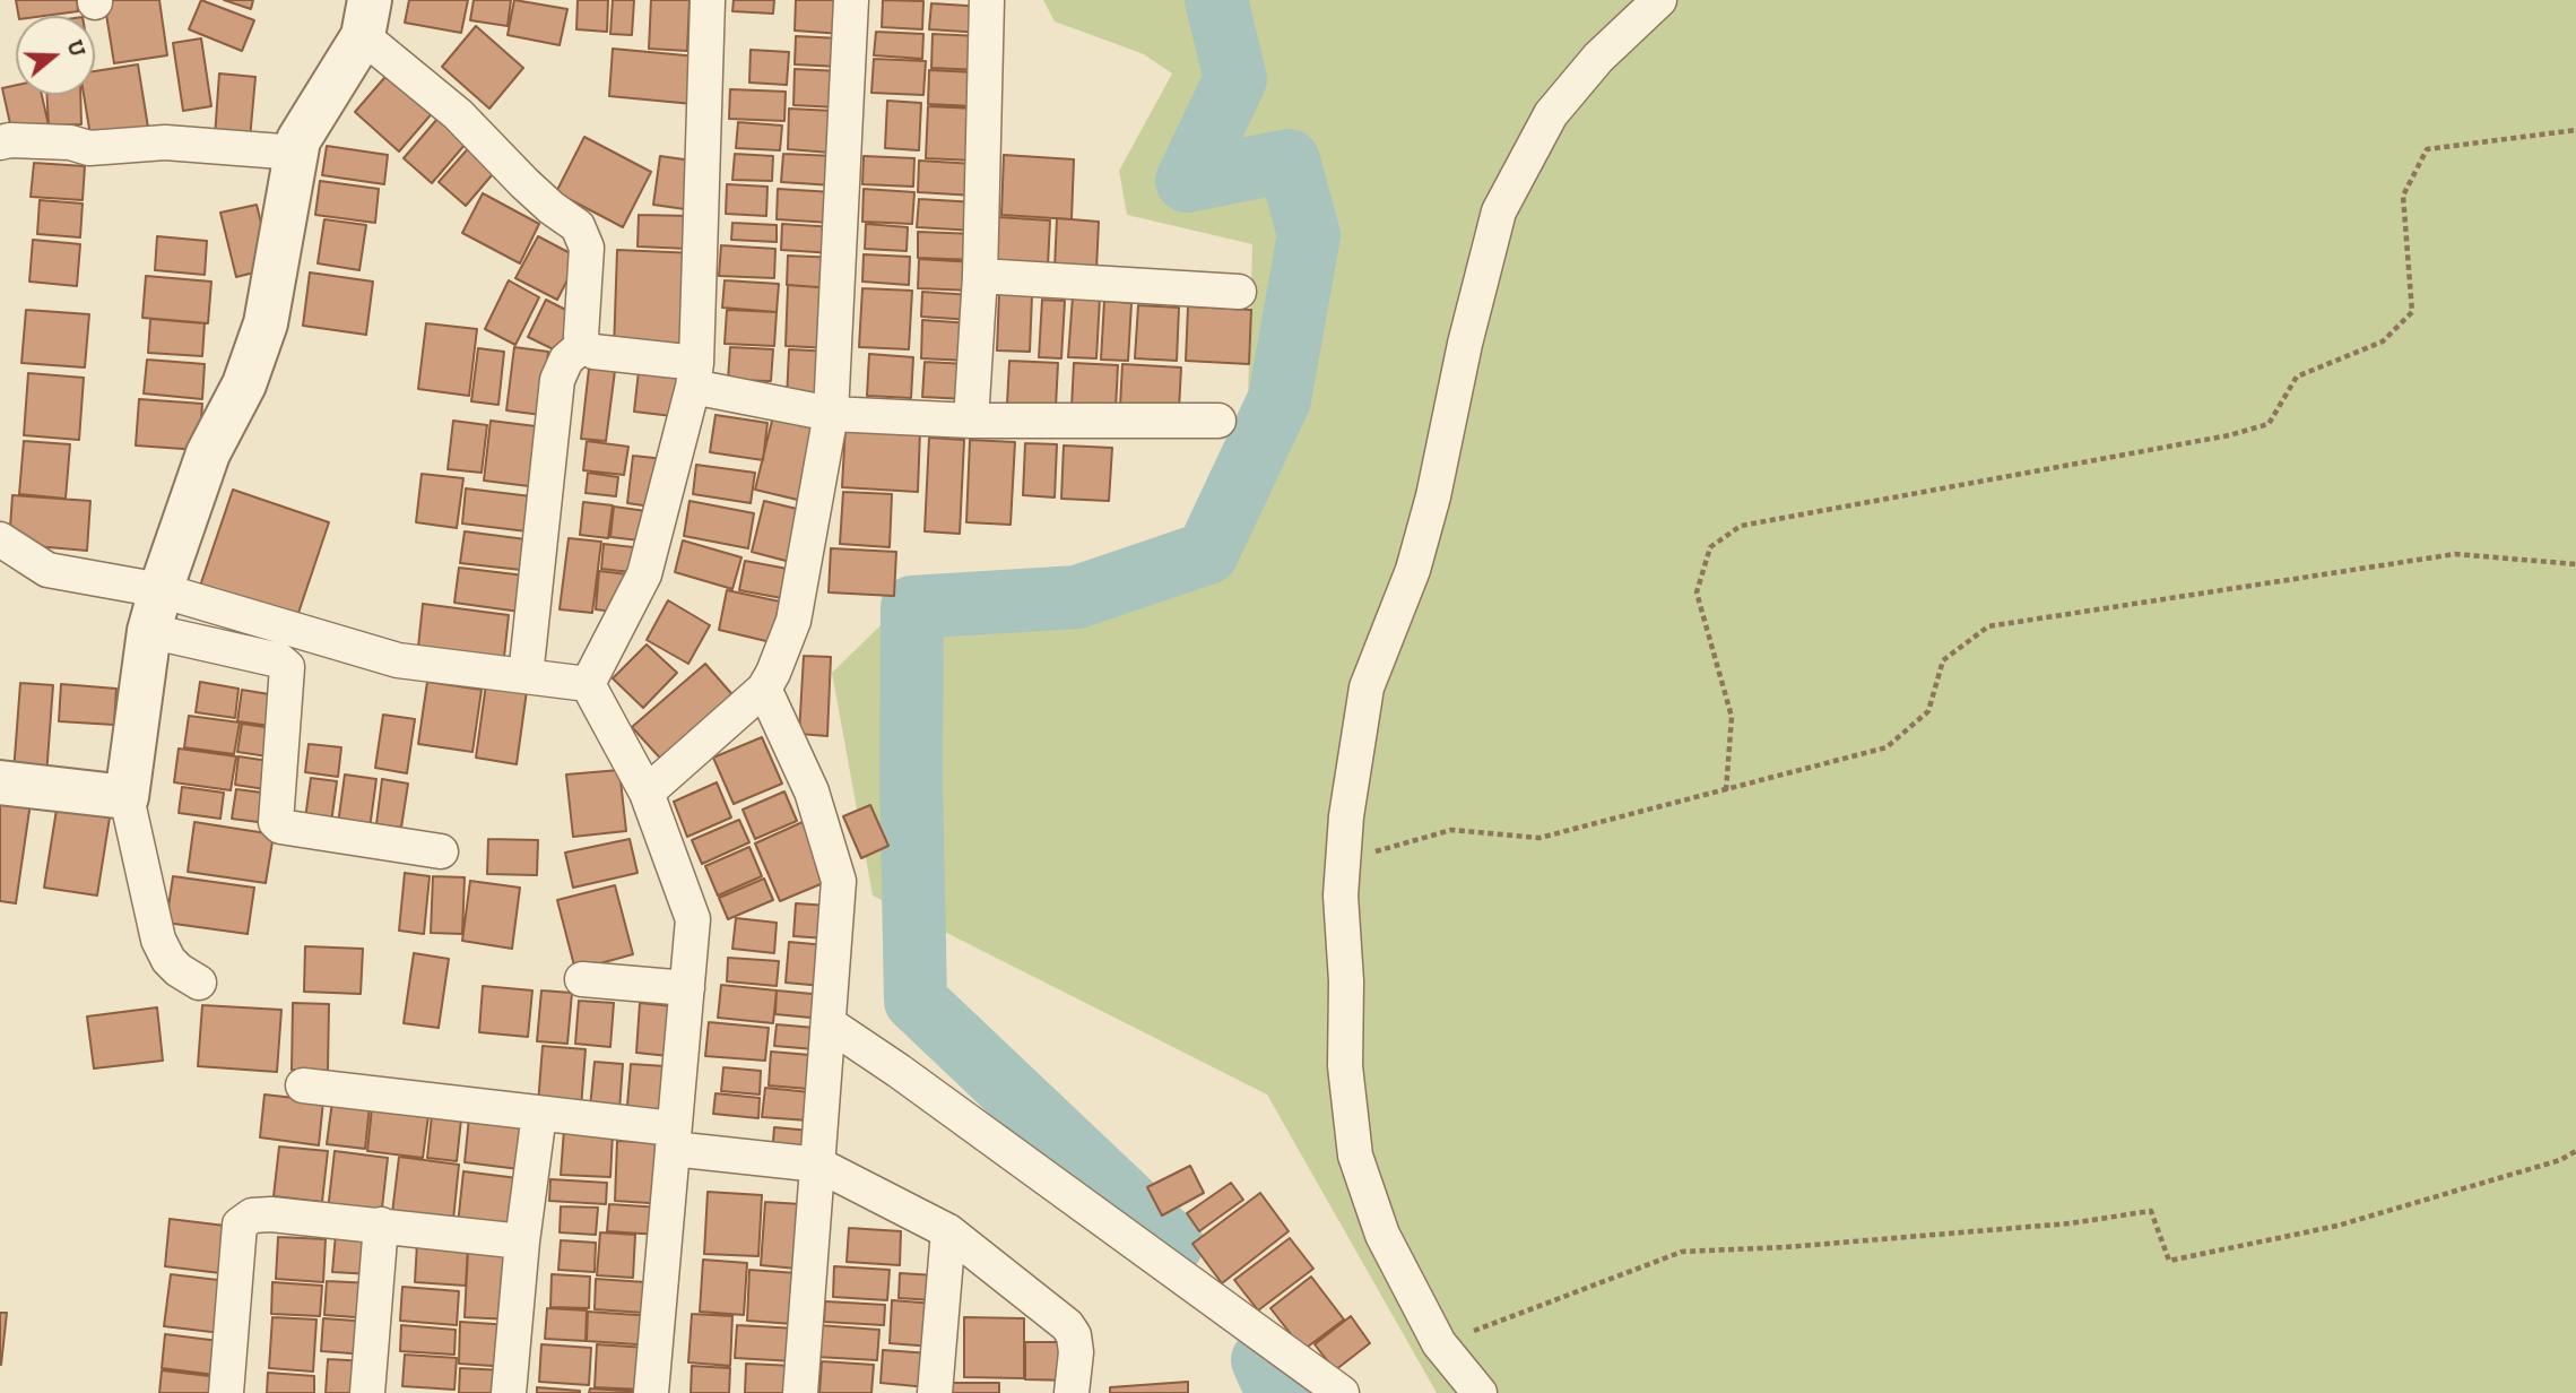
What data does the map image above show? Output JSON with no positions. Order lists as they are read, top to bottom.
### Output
{
  "north": "right"
}
